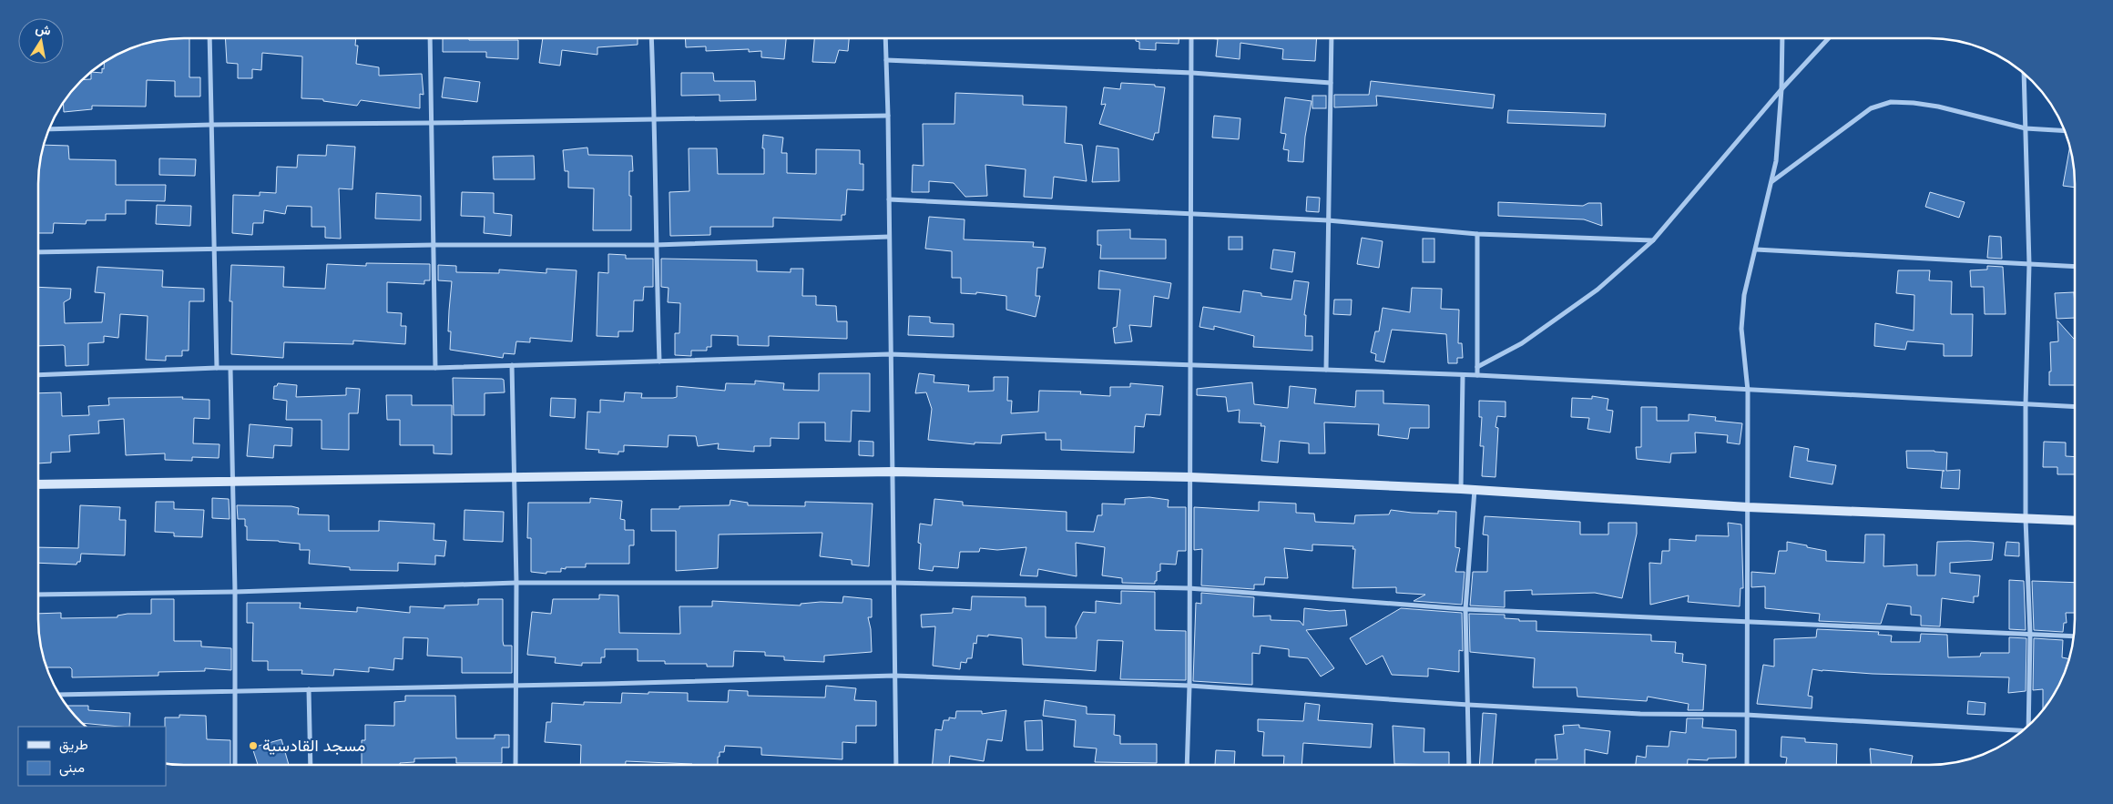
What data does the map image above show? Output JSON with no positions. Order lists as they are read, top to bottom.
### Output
{
  "places": ["مسجد القادسية"],
  "legend": ["طريق", "مبنى"],
  "north": "top"
}
